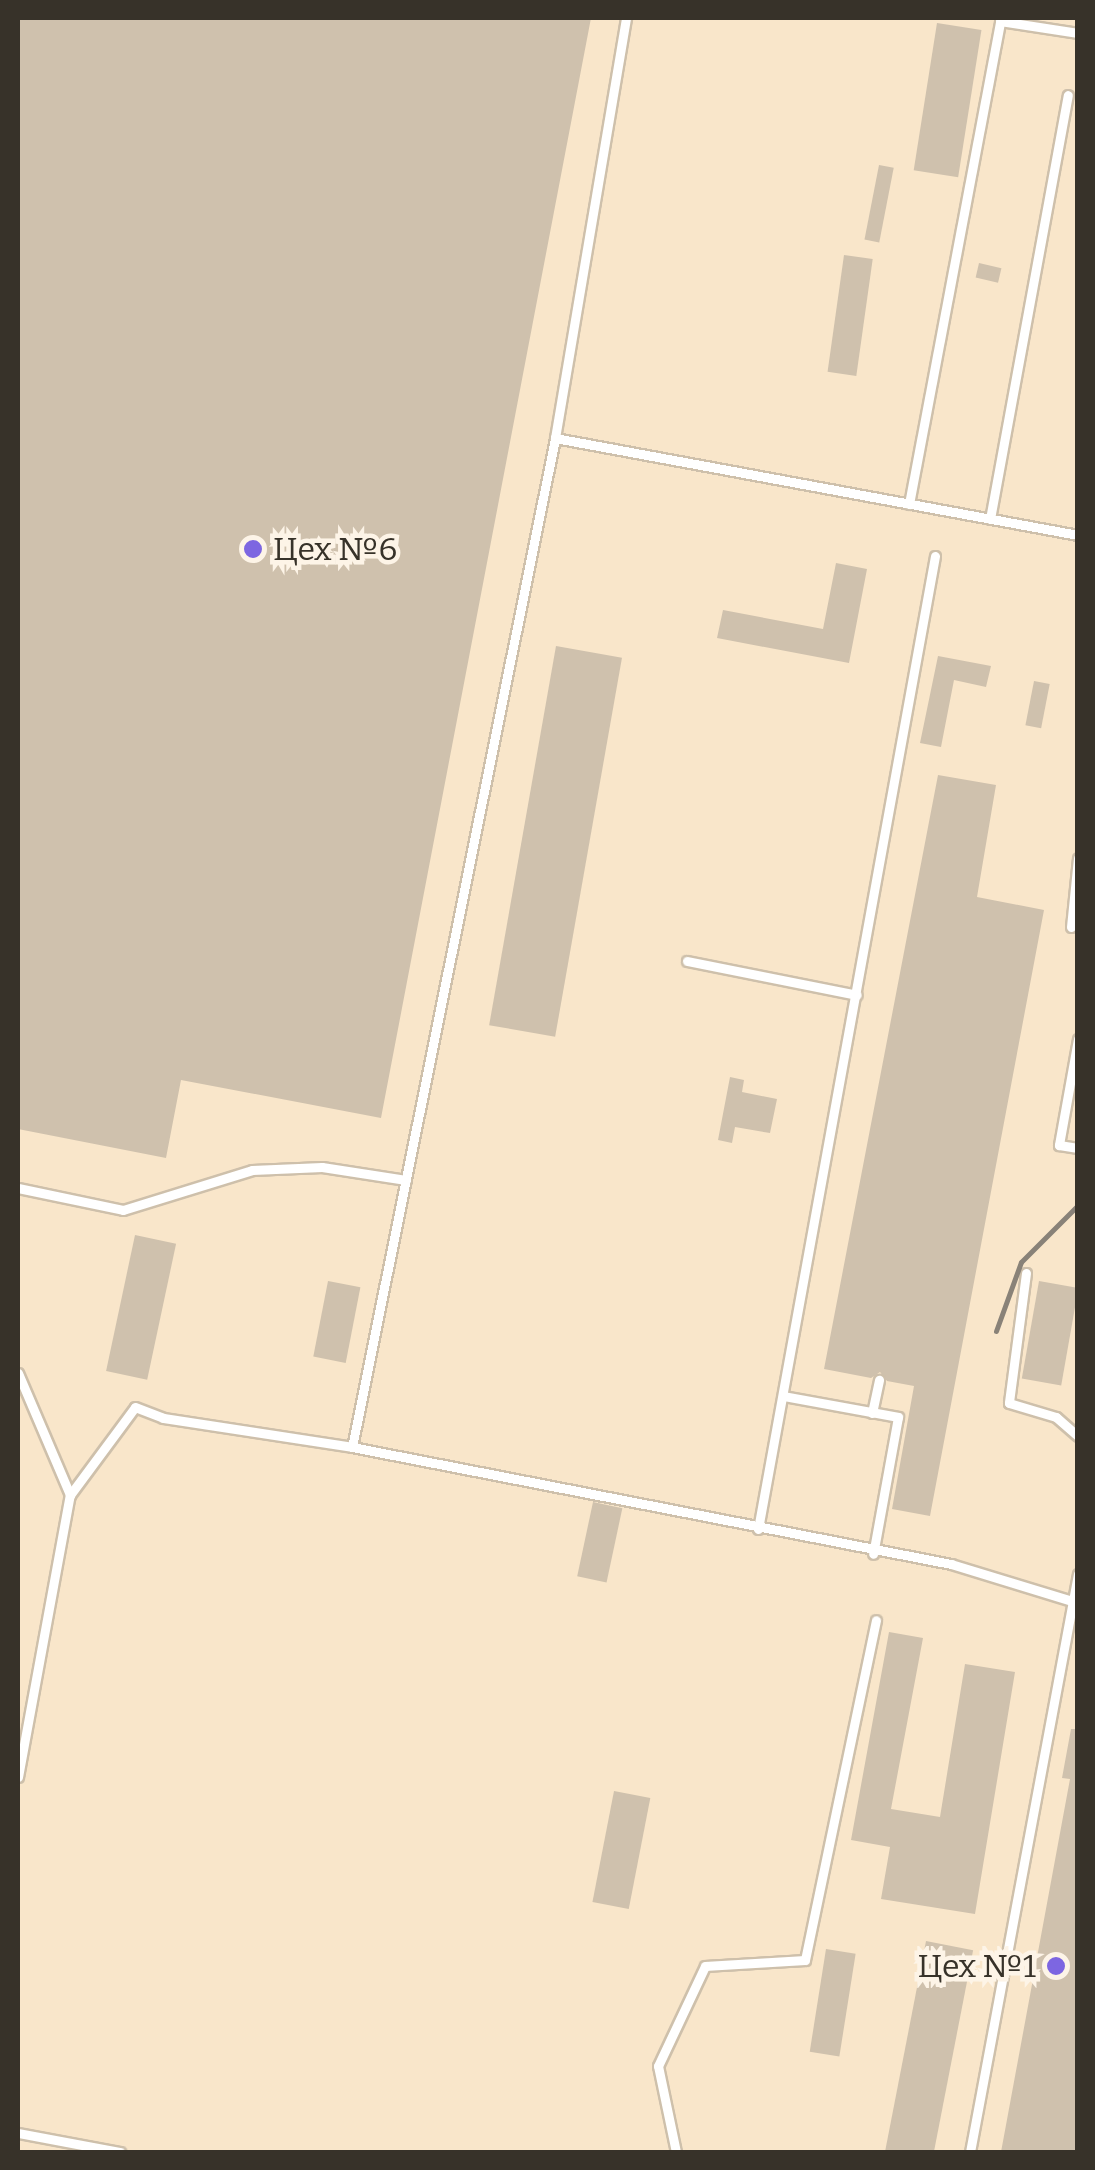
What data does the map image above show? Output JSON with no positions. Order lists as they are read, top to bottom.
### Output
{
  "places": ["Цех №6", "Цех №1"]
}
